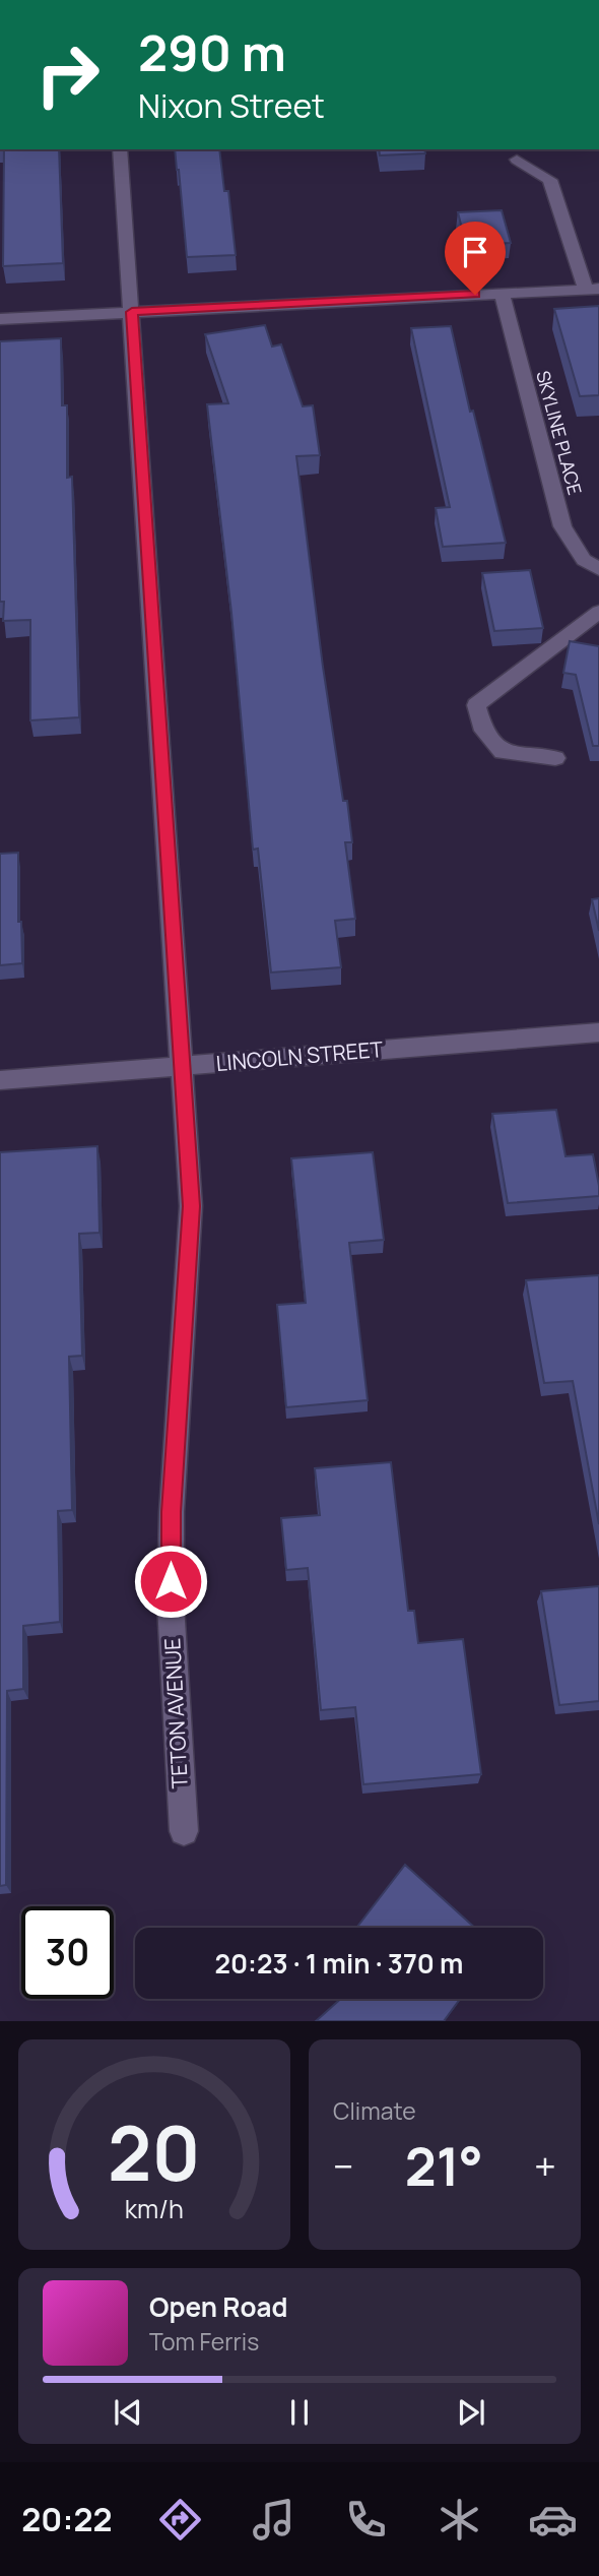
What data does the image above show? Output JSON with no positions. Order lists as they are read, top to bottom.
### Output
{
  "streets": {
    "street": ["SKYLINE PLACE", "LINCOLN STREET", "TETON AVENUE"]
  },
  "crossings": [
    ["LINCOLN STREET", "TETON AVENUE"]
  ],
  "page": {
    "turn": ["290 m", "Nixon Street"],
    "limit": "30",
    "trip": "20:23 · 1 min · 370 m",
    "tile": "Climate",
    "heat": ["−", "21°", "+"],
    "song": ["Open Road", "Tom Ferris"],
    "tabs": "20:22",
    "gauge": ["20", "km/h"]
  }
}
